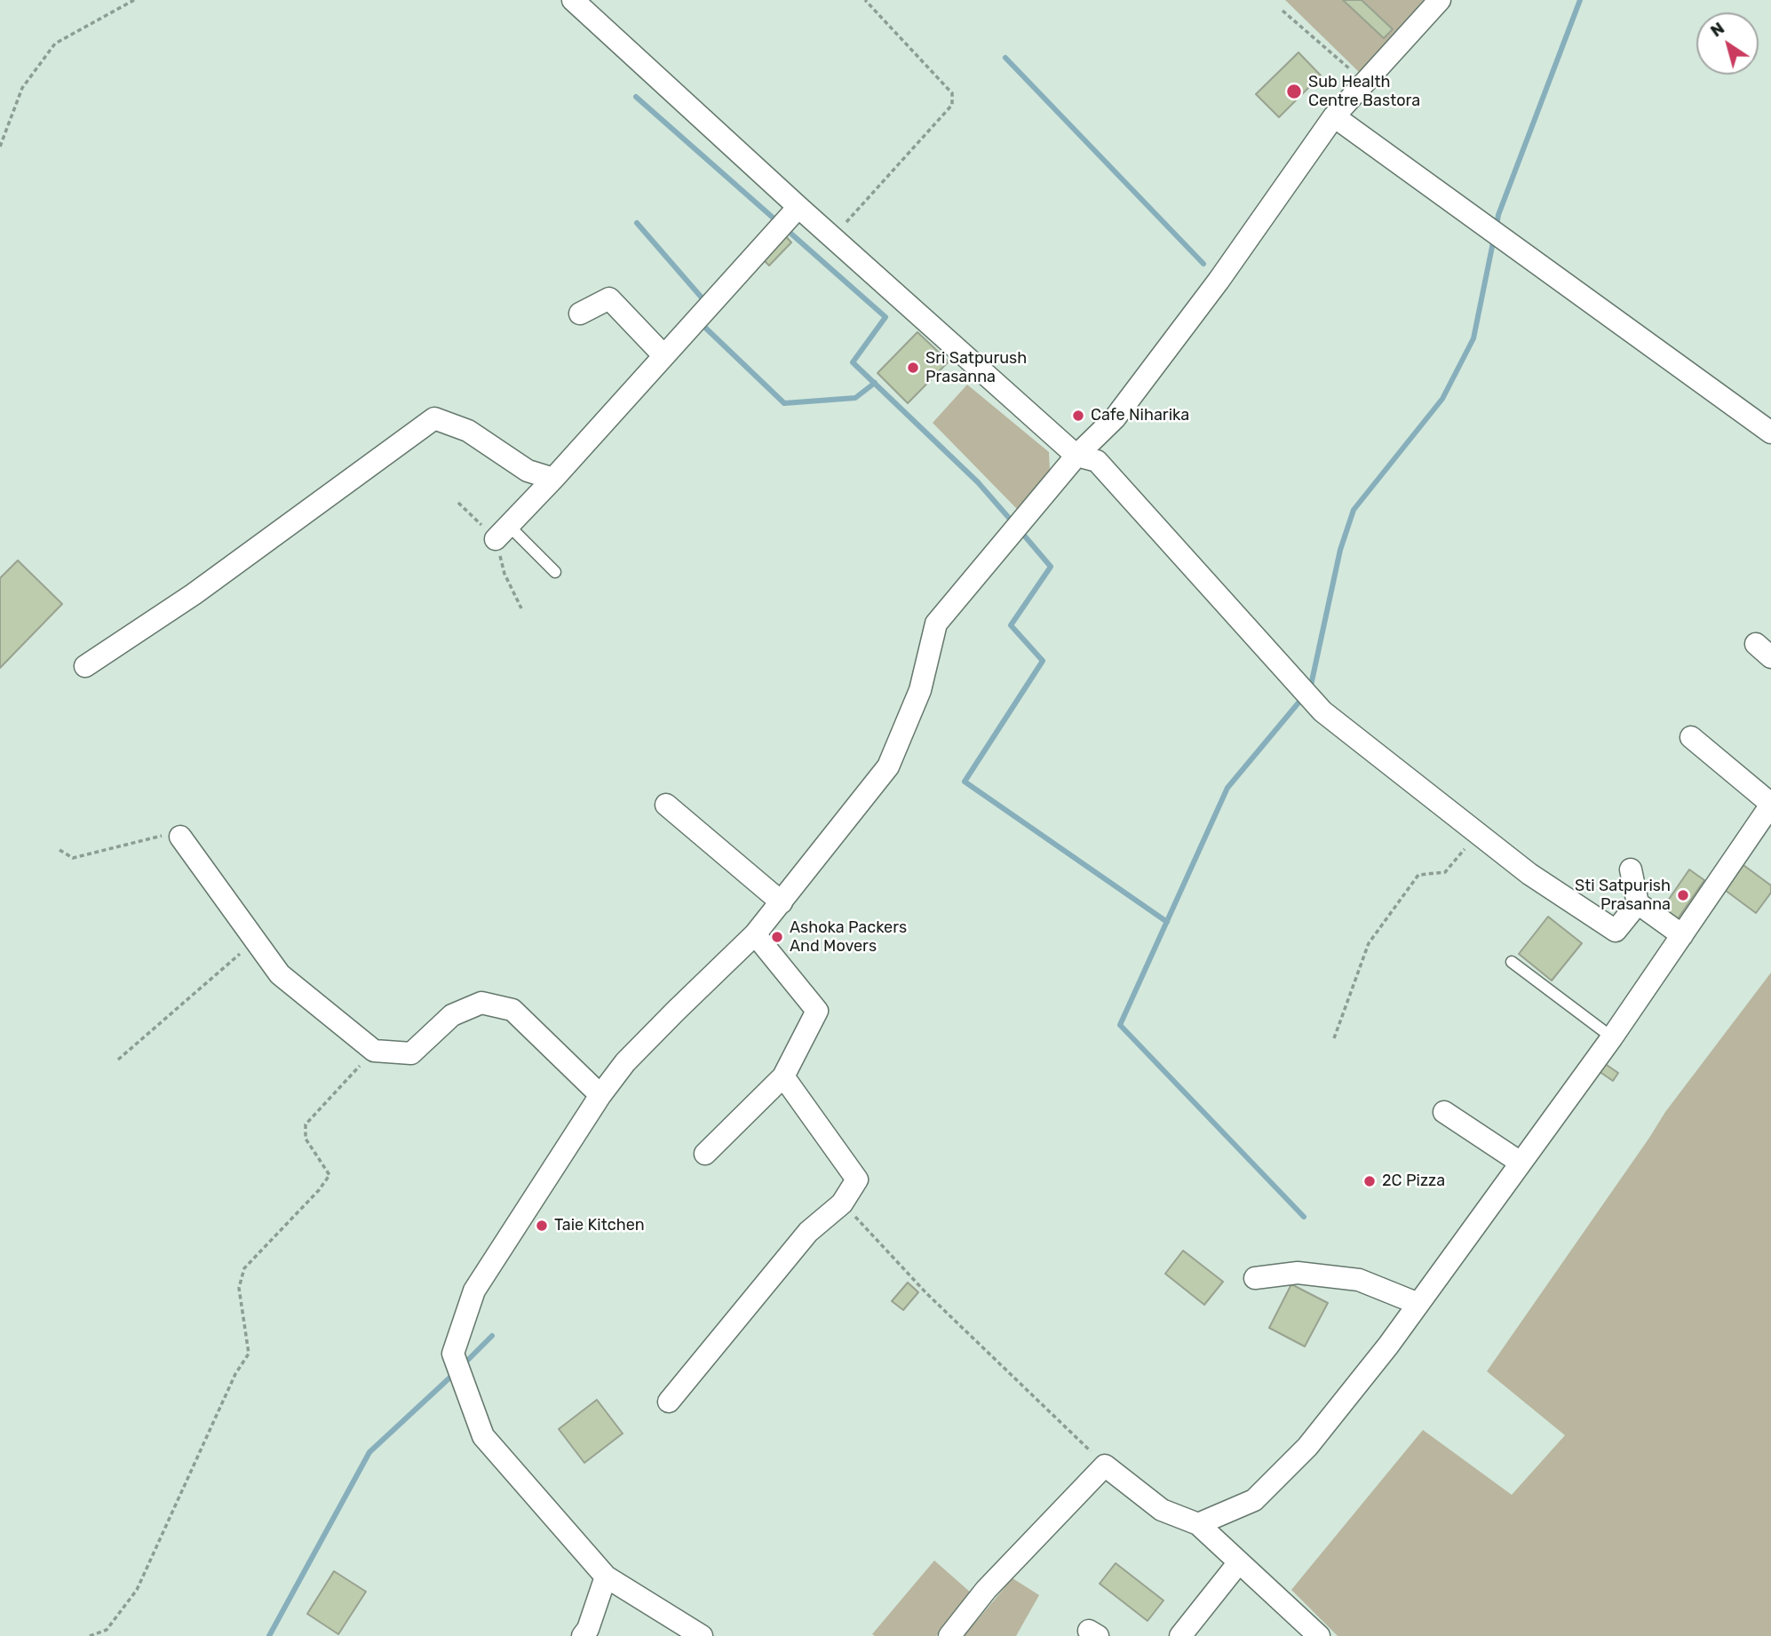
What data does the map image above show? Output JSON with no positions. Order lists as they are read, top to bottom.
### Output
{
  "places": [
    "Sub Health Centre Bastora",
    "Sri Satpurush Prasanna",
    "Cafe Niharika",
    "Sti Satpurish Prasanna",
    "Ashoka Packers And Movers",
    "2C Pizza",
    "Taie Kitchen"
  ],
  "north": "top left"
}
